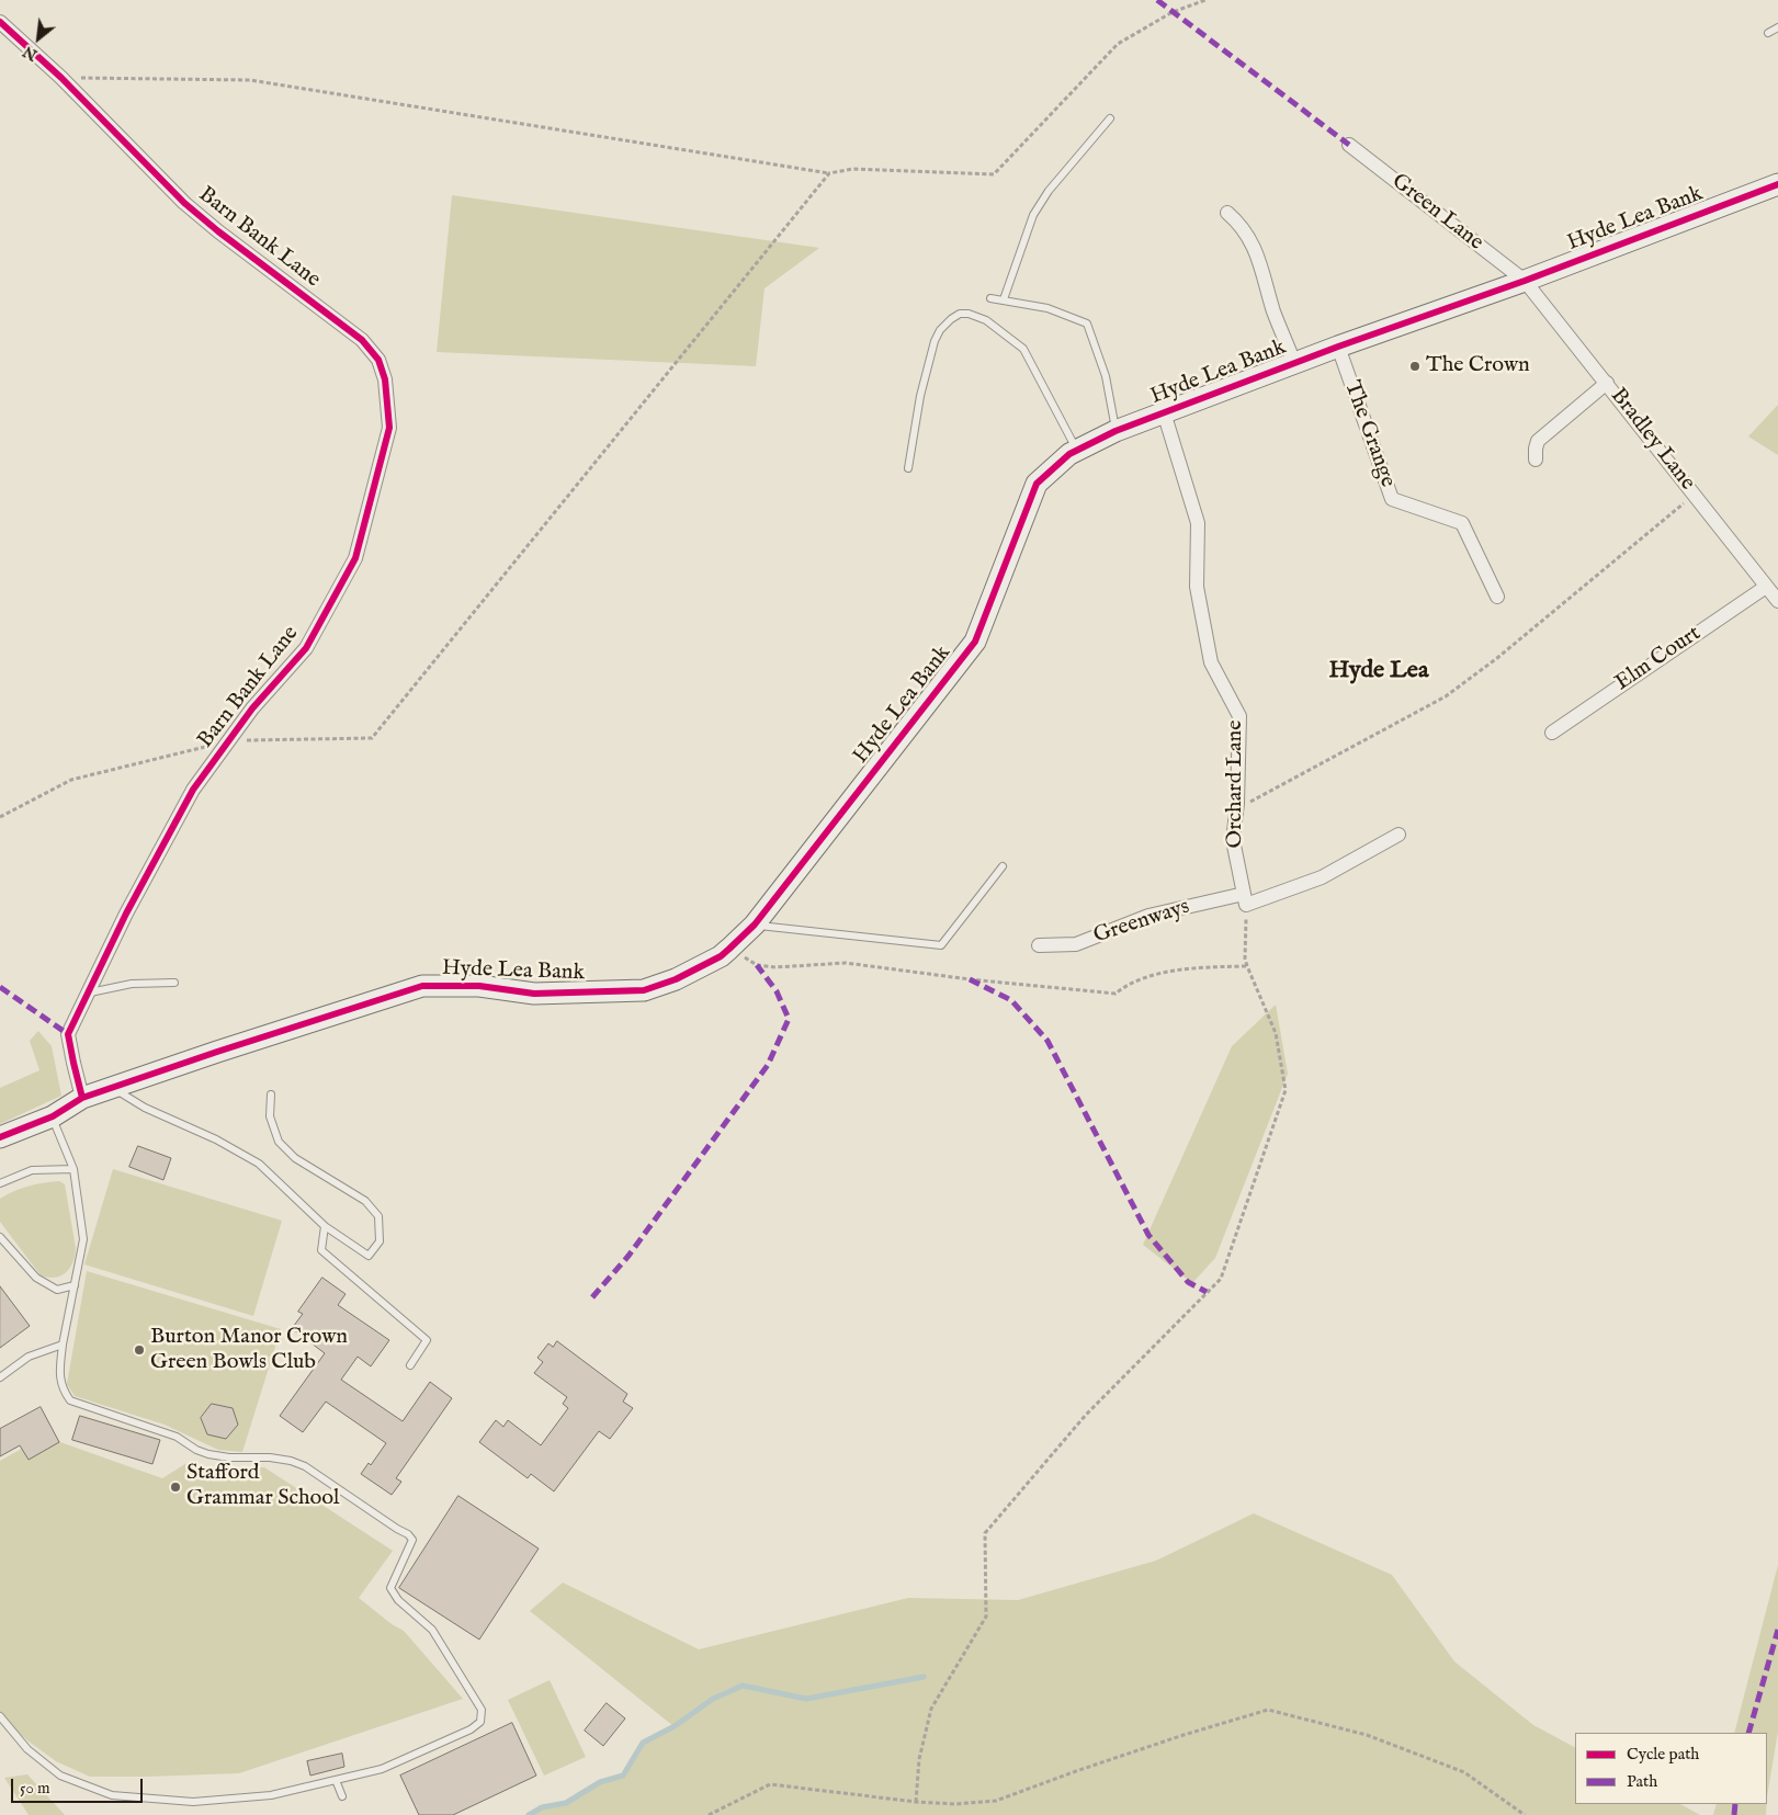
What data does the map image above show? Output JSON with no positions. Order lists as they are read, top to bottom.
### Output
{
  "streets": {
    "street": [
      "Green Lane",
      "Hyde Lea Bank",
      "Barn Bank Lane",
      "The Grange",
      "Bradley Lane",
      "Elm Court",
      "Orchard Lane",
      "Greenways"
    ]
  },
  "crossings": [
    ["Green Lane", "Hyde Lea Bank"],
    ["Green Lane", "Bradley Lane"],
    ["Hyde Lea Bank", "Barn Bank Lane"],
    ["Hyde Lea Bank", "The Grange"],
    ["Hyde Lea Bank", "Bradley Lane"],
    ["Hyde Lea Bank", "Orchard Lane"],
    ["Bradley Lane", "Elm Court"],
    ["Orchard Lane", "Greenways"]
  ],
  "districts": ["Hyde Lea"],
  "places": ["The Crown", "Burton Manor Crown Green Bowls Club", "Stafford Grammar School"],
  "legend": ["Cycle path", "Path"],
  "scale_bar": "50 m",
  "north": "bottom left"
}
